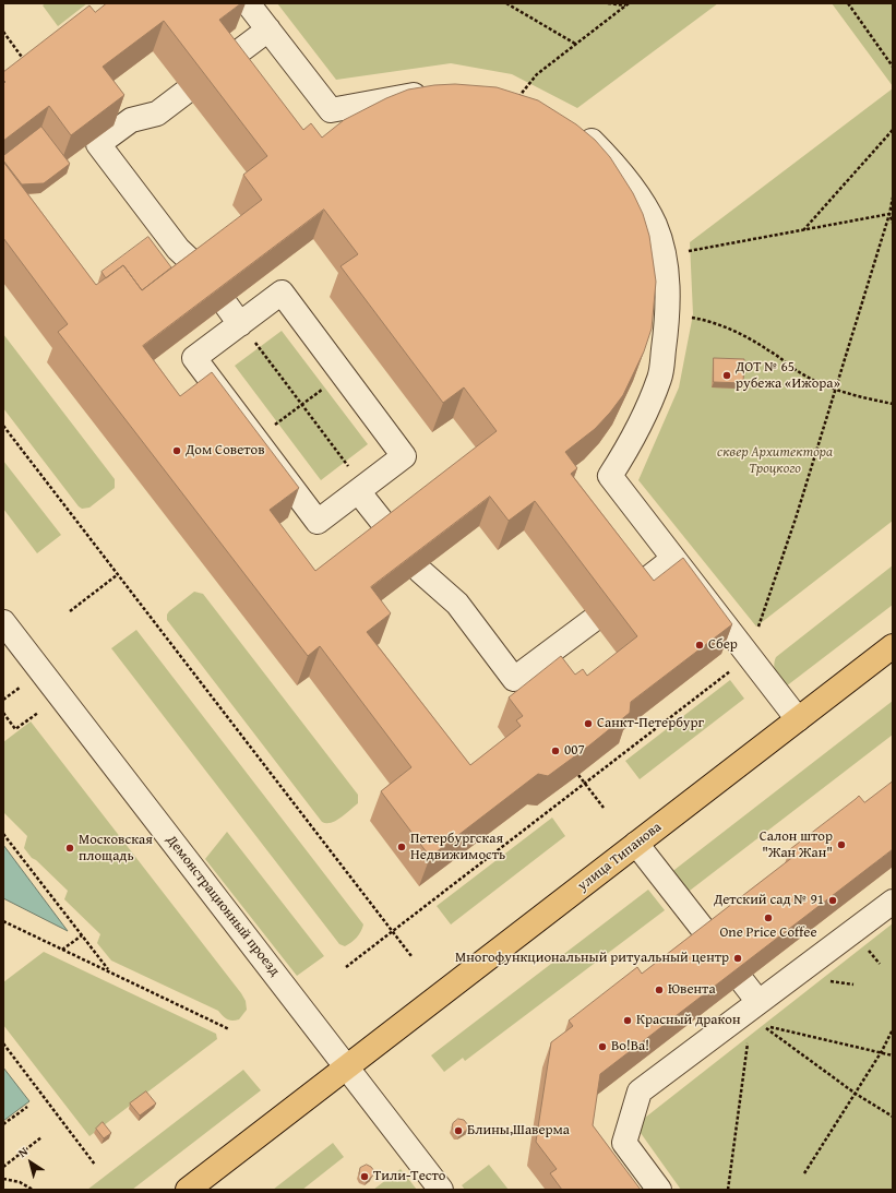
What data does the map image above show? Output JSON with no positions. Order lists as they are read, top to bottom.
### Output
{
  "streets": {
    "main road": ["улица Типанова"],
    "street": ["Демонстрационный проезд"]
  },
  "crossings": [
    ["улица Типанова", "Демонстрационный проезд"]
  ],
  "parks": ["сквер Архитектора Троцкого"],
  "places": [
    "ДОТ № 65 рубежа «Ижора»",
    "Дом Советов",
    "Сбер",
    "Санкт-Петербург",
    "007",
    "Салон штор \"Жан Жан\"",
    "Петербургская Недвижимость",
    "Московская площадь",
    "Детский сад № 91",
    "One Price Coffee",
    "Многофункциональный ритуальный центр",
    "Ювента",
    "Красный дракон",
    "Во!Ва!",
    "Блины,Шаверма",
    "Тили-Тесто"
  ],
  "north": "top left"
}
